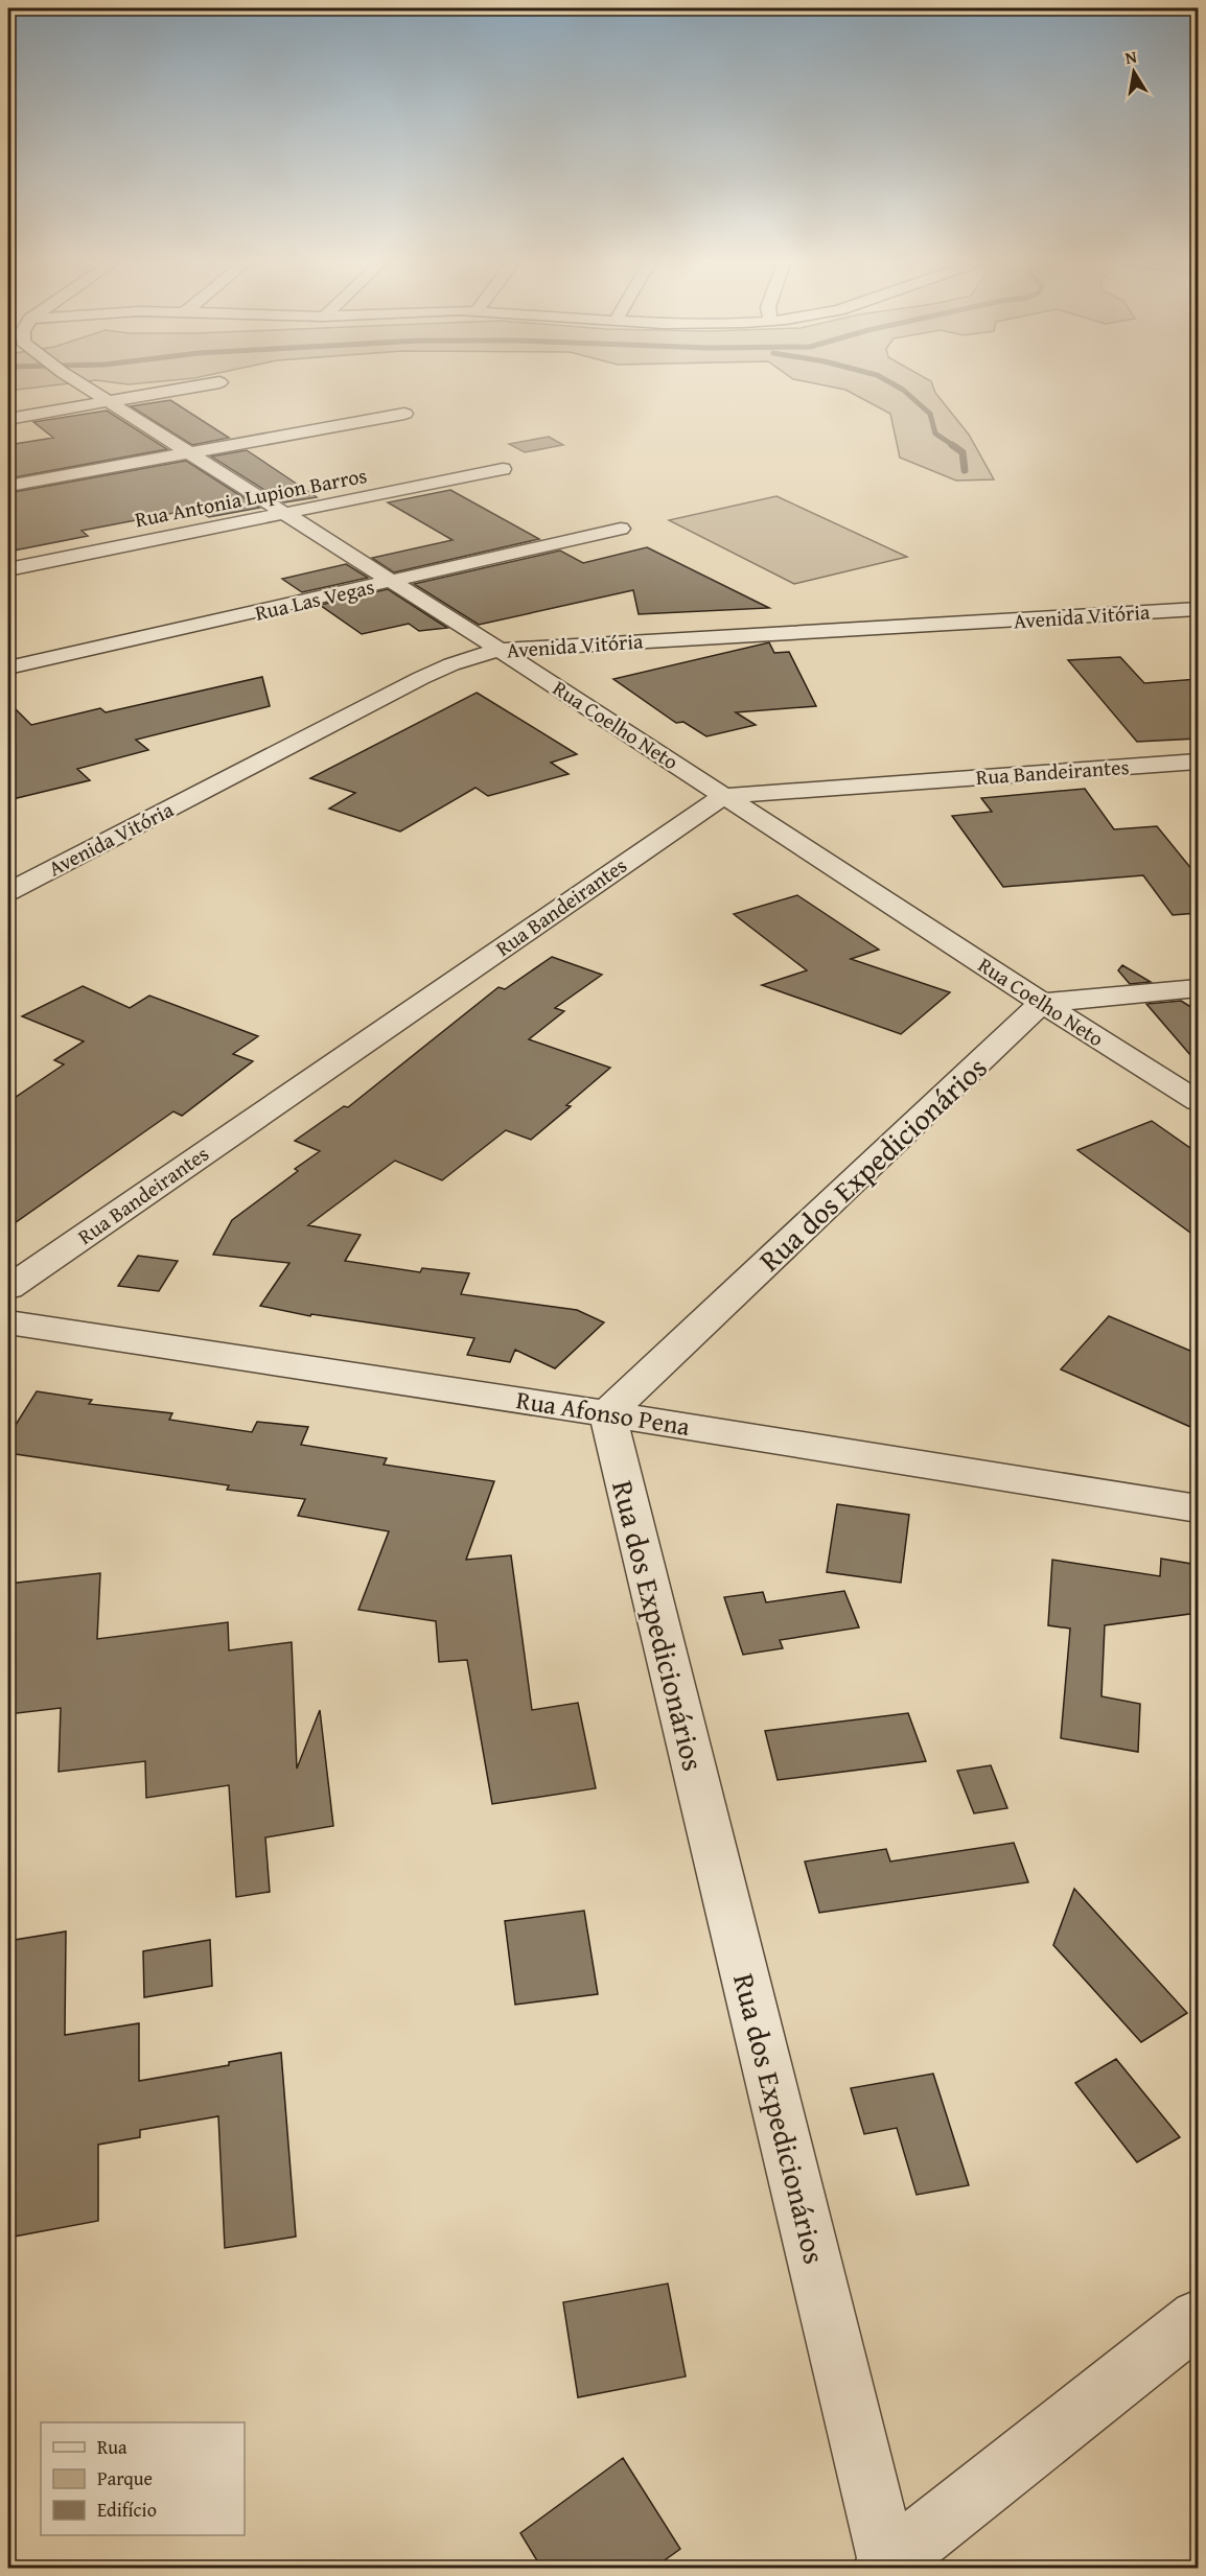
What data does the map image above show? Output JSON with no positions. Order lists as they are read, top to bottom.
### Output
{
  "streets": {
    "street": [
      "Rua Antonia Lupion Barros",
      "Rua Las Vegas",
      "Avenida Vitória",
      "Rua Coelho Neto",
      "Rua Bandeirantes",
      "Rua dos Expedicionários",
      "Rua Afonso Pena"
    ]
  },
  "crossings": [
    ["Rua Antonia Lupion Barros", "Rua Coelho Neto"],
    ["Rua Las Vegas", "Rua Coelho Neto"],
    ["Avenida Vitória", "Rua Coelho Neto"],
    ["Rua Coelho Neto", "Rua Bandeirantes"],
    ["Rua Coelho Neto", "Rua dos Expedicionários"],
    ["Rua dos Expedicionários", "Rua Afonso Pena"]
  ],
  "legend": ["Rua", "Parque", "Edifício"],
  "north": "top"
}
